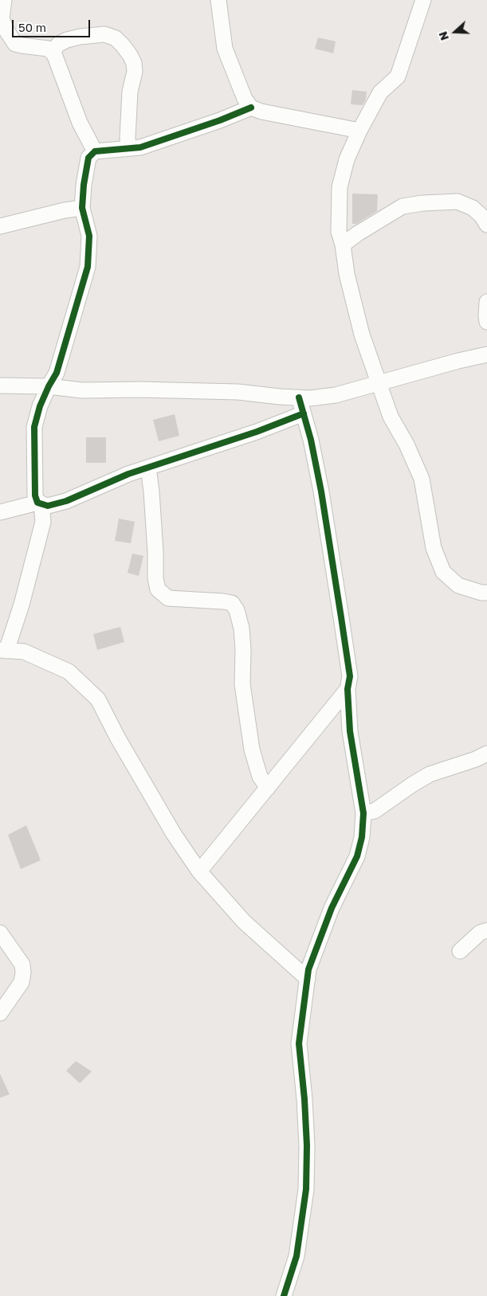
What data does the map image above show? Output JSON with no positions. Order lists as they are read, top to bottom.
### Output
{
  "scale_bar": "50 m",
  "north": "left"
}
